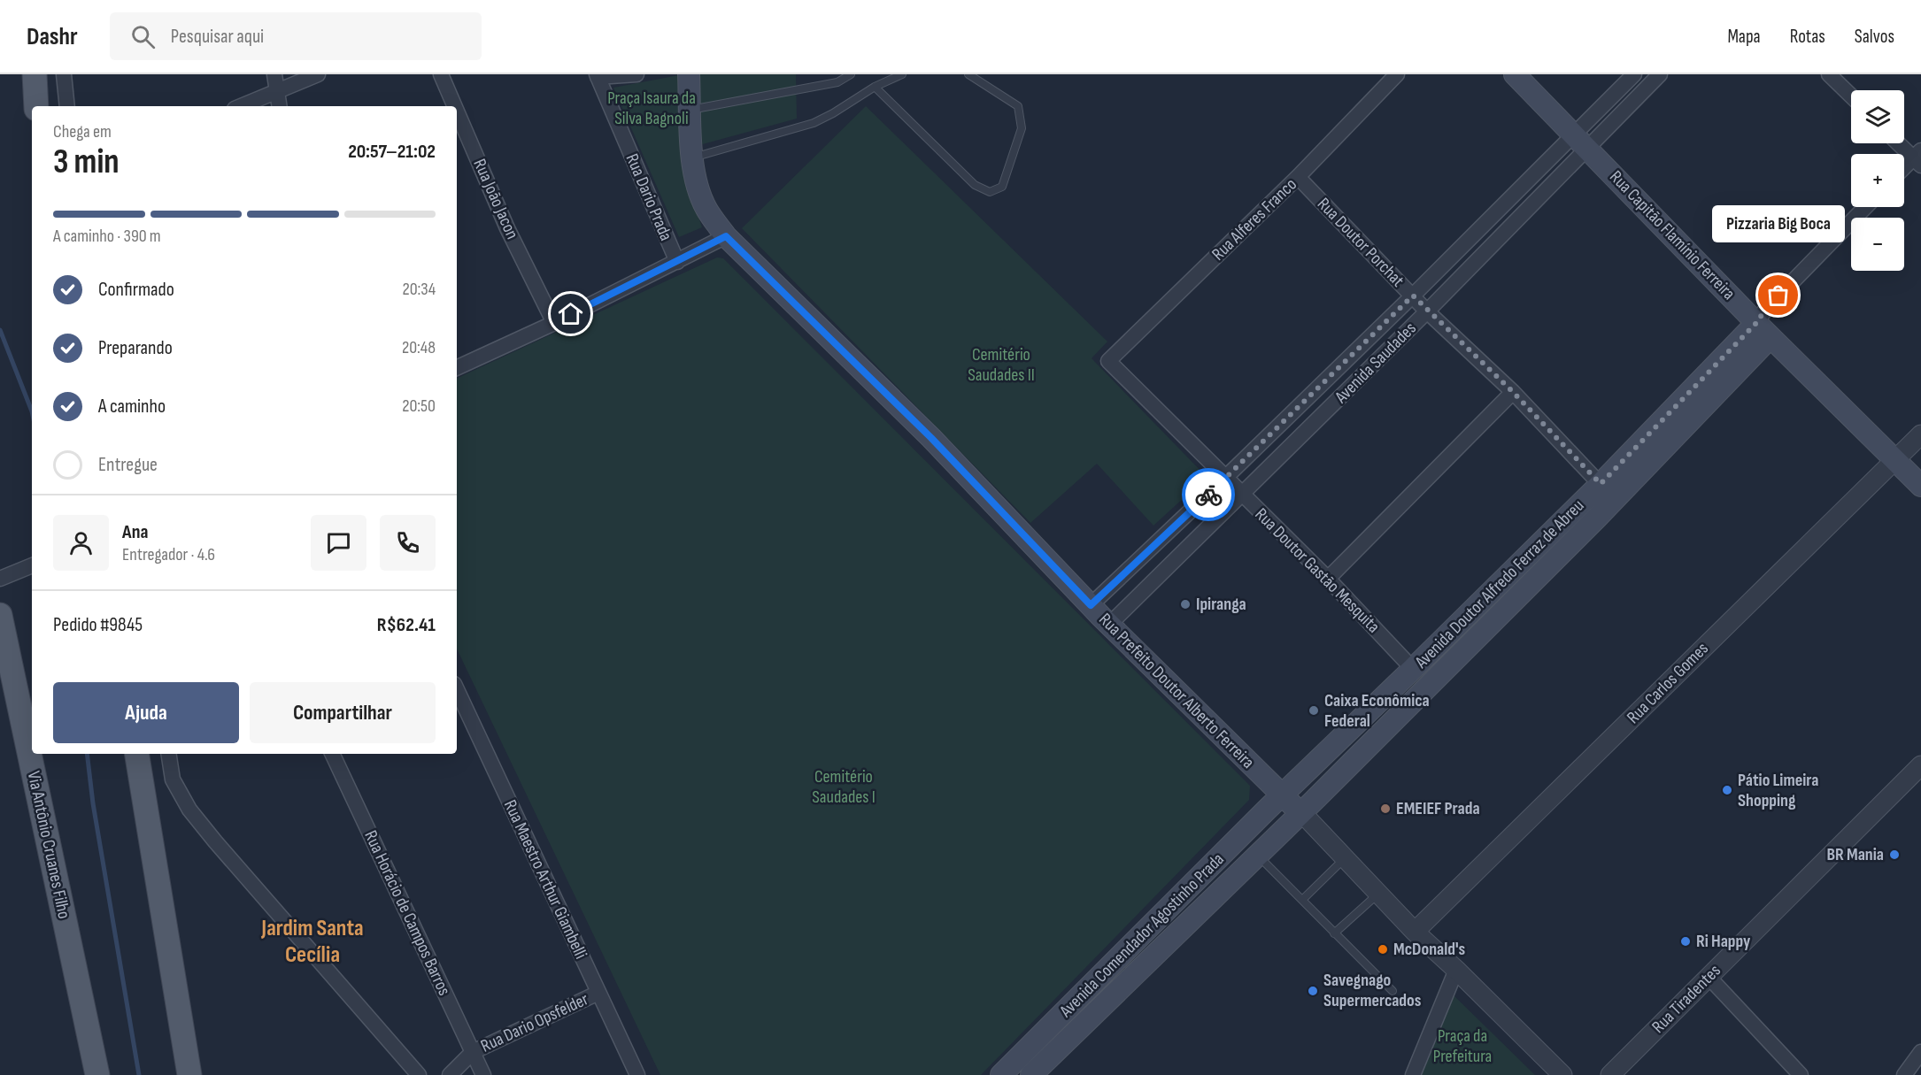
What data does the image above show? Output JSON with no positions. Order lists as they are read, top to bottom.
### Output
{
  "streets": {
    "main road": [
      "Rua Capitão Flamínio Ferreira",
      "Avenida Doutor Alfredo Ferraz de Abreu",
      "Rua Prefeito Doutor Alberto Ferreira",
      "Via Antônio Cruanes Filho",
      "Avenida Comendador Agostinho Prada"
    ],
    "street": [
      "Rua Dario Prada",
      "Rua João Jacon",
      "Rua Alferes Franco",
      "Rua Doutor Porchat",
      "Avenida Saudades",
      "Rua Doutor Gastão Mesquita",
      "Rua Carlos Gomes",
      "Rua Maestro Arthur Giambelli",
      "Rua Horácio de Campos Barros",
      "Rua Tiradentes",
      "Rua Dario Opsfelder"
    ]
  },
  "crossings": [
    ["Rua Alferes Franco", "Rua Doutor Porchat"],
    ["Rua Alferes Franco", "Rua Doutor Gastão Mesquita"],
    ["Rua Capitão Flamínio Ferreira", "Avenida Saudades"],
    ["Rua Capitão Flamínio Ferreira", "Avenida Doutor Alfredo Ferraz de Abreu"],
    ["Rua Capitão Flamínio Ferreira", "Rua Carlos Gomes"],
    ["Rua Doutor Porchat", "Avenida Saudades"],
    ["Rua Doutor Porchat", "Avenida Doutor Alfredo Ferraz de Abreu"],
    ["Avenida Saudades", "Rua Doutor Gastão Mesquita"],
    ["Avenida Saudades", "Rua Prefeito Doutor Alberto Ferreira"],
    ["Rua Doutor Gastão Mesquita", "Avenida Doutor Alfredo Ferraz de Abreu"],
    ["Avenida Doutor Alfredo Ferraz de Abreu", "Rua Prefeito Doutor Alberto Ferreira"],
    ["Avenida Doutor Alfredo Ferraz de Abreu", "Avenida Comendador Agostinho Prada"],
    ["Rua Carlos Gomes", "Rua Prefeito Doutor Alberto Ferreira"],
    ["Rua Prefeito Doutor Alberto Ferreira", "Avenida Comendador Agostinho Prada"],
    ["Rua Maestro Arthur Giambelli", "Rua Dario Opsfelder"],
    ["Rua Horácio de Campos Barros", "Rua Dario Opsfelder"]
  ],
  "districts": ["Jardim Santa Cecília"],
  "parks": [
    "Praça Isaura da Silva Bagnoli",
    "Cemitério Saudades II",
    "Cemitério Saudades I",
    "Praça da Prefeitura"
  ],
  "places": [
    "Pizzaria Big Boca",
    "Ipiranga",
    "Caixa Econômica Federal",
    "Pátio Limeira Shopping",
    "EMEIEF Prada",
    "BR Mania",
    "Ri Happy",
    "McDonald's",
    "Savegnago Supermercados"
  ],
  "page": {
    "header": "Dashr",
    "search": "Pesquisar aqui",
    "nav": ["Mapa", "Rotas", "Salvos"],
    "map_buttons": ["+", "−"],
    "heading": ["3 min", "Chega em", "20:57–21:02"],
    "panel": [
      "Ana",
      "Entregador · 4.6",
      "Pedido #9845",
      "R$62.41"
    ],
    "bar": "A caminho · 390 m",
    "bubble": "Pizzaria Big Boca",
    "list": [
      ["Confirmado", "20:34"],
      ["Preparando", "20:48"],
      ["A caminho", "20:50"],
      "Entregue"
    ],
    "buttons": ["Ajuda", "Compartilhar"]
  }
}
